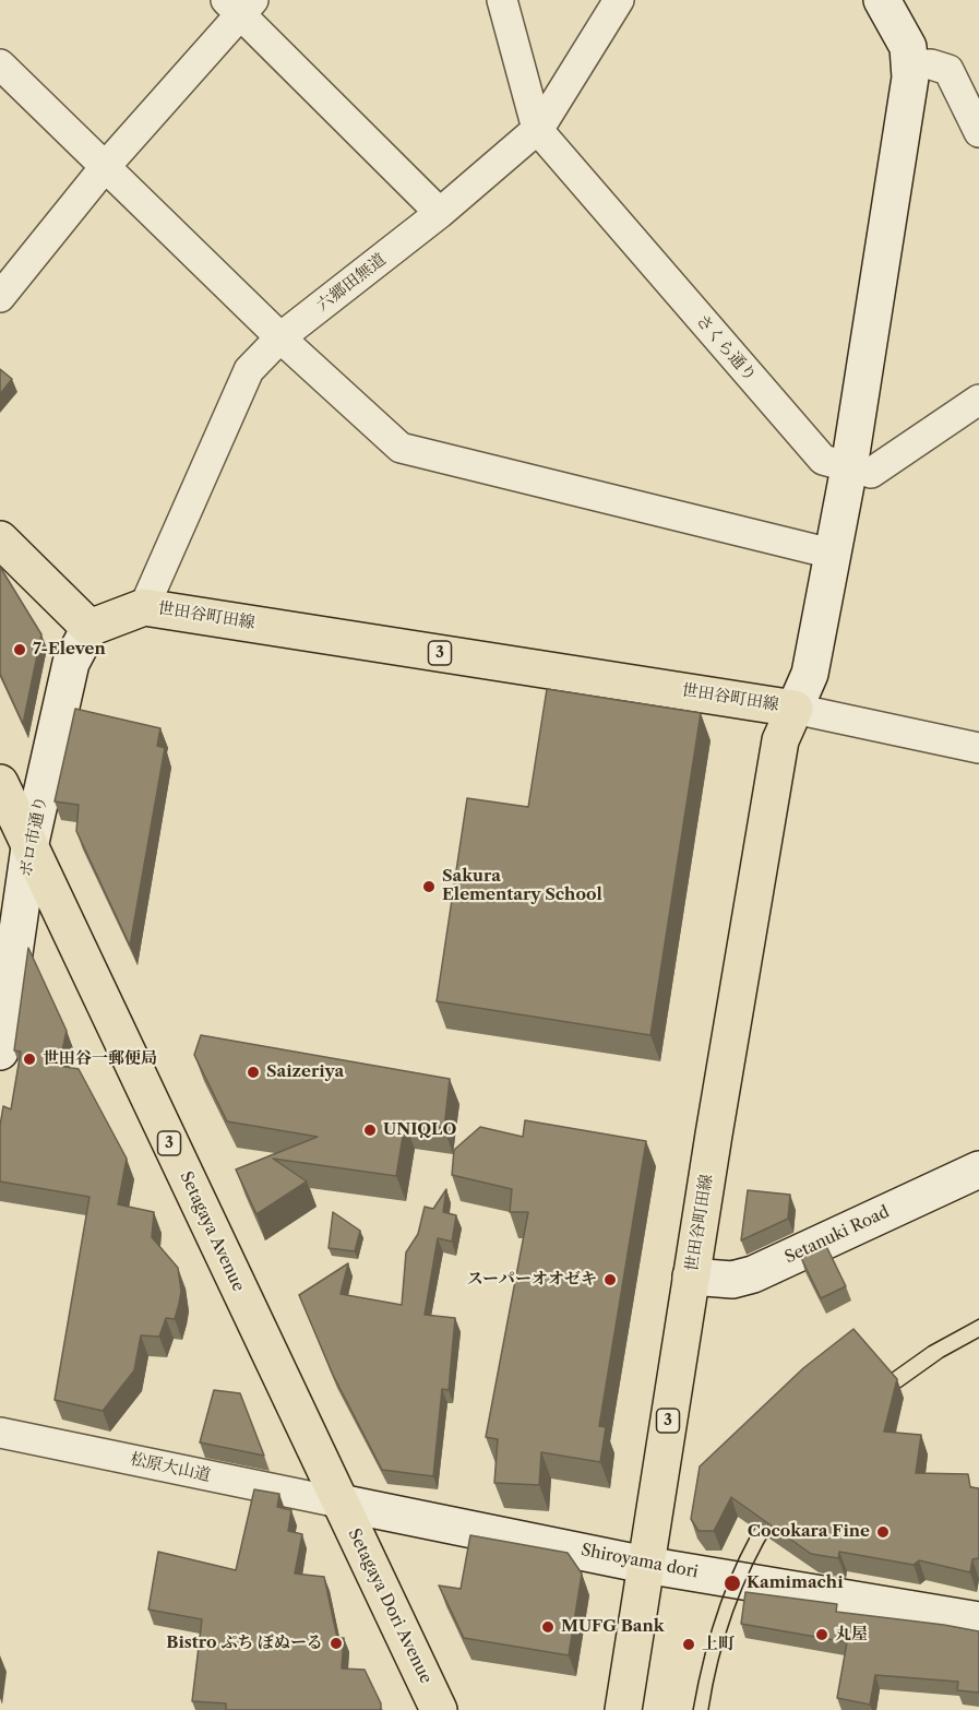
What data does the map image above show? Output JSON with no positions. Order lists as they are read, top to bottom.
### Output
{
  "streets": {
    "main road": [
      "世田谷町田線",
      "3",
      "Setagaya Avenue",
      "Setagaya Dori Avenue"
    ],
    "street": [
      "六郷田無道",
      "さくら通り",
      "ボロ市通り",
      "Setanuki Road",
      "松原大山道",
      "Shiroyama dori"
    ]
  },
  "crossings": [
    ["六郷田無道", "さくら通り"],
    ["六郷田無道", "世田谷町田線"],
    ["世田谷町田線", "3"],
    ["世田谷町田線", "ボロ市通り"],
    ["世田谷町田線", "Setanuki Road"],
    ["世田谷町田線", "Shiroyama dori"],
    ["3", "Shiroyama dori"],
    ["ボロ市通り", "Setagaya Avenue"],
    ["Setagaya Avenue", "松原大山道"],
    ["Setagaya Avenue", "Shiroyama dori"],
    ["Setagaya Avenue", "Setagaya Dori Avenue"],
    ["松原大山道", "Shiroyama dori"],
    ["松原大山道", "Setagaya Dori Avenue"],
    ["Shiroyama dori", "Setagaya Dori Avenue"]
  ],
  "places": [
    "7-Eleven",
    "Sakura Elementary School",
    "世田谷一郵便局",
    "Saizeriya",
    "UNIQLO",
    "スーパーオオゼキ",
    "Cocokara Fine",
    "Kamimachi",
    "MUFG Bank",
    "丸屋",
    "Bistro ぷち ぼぬーる",
    "上町"
  ]
}
